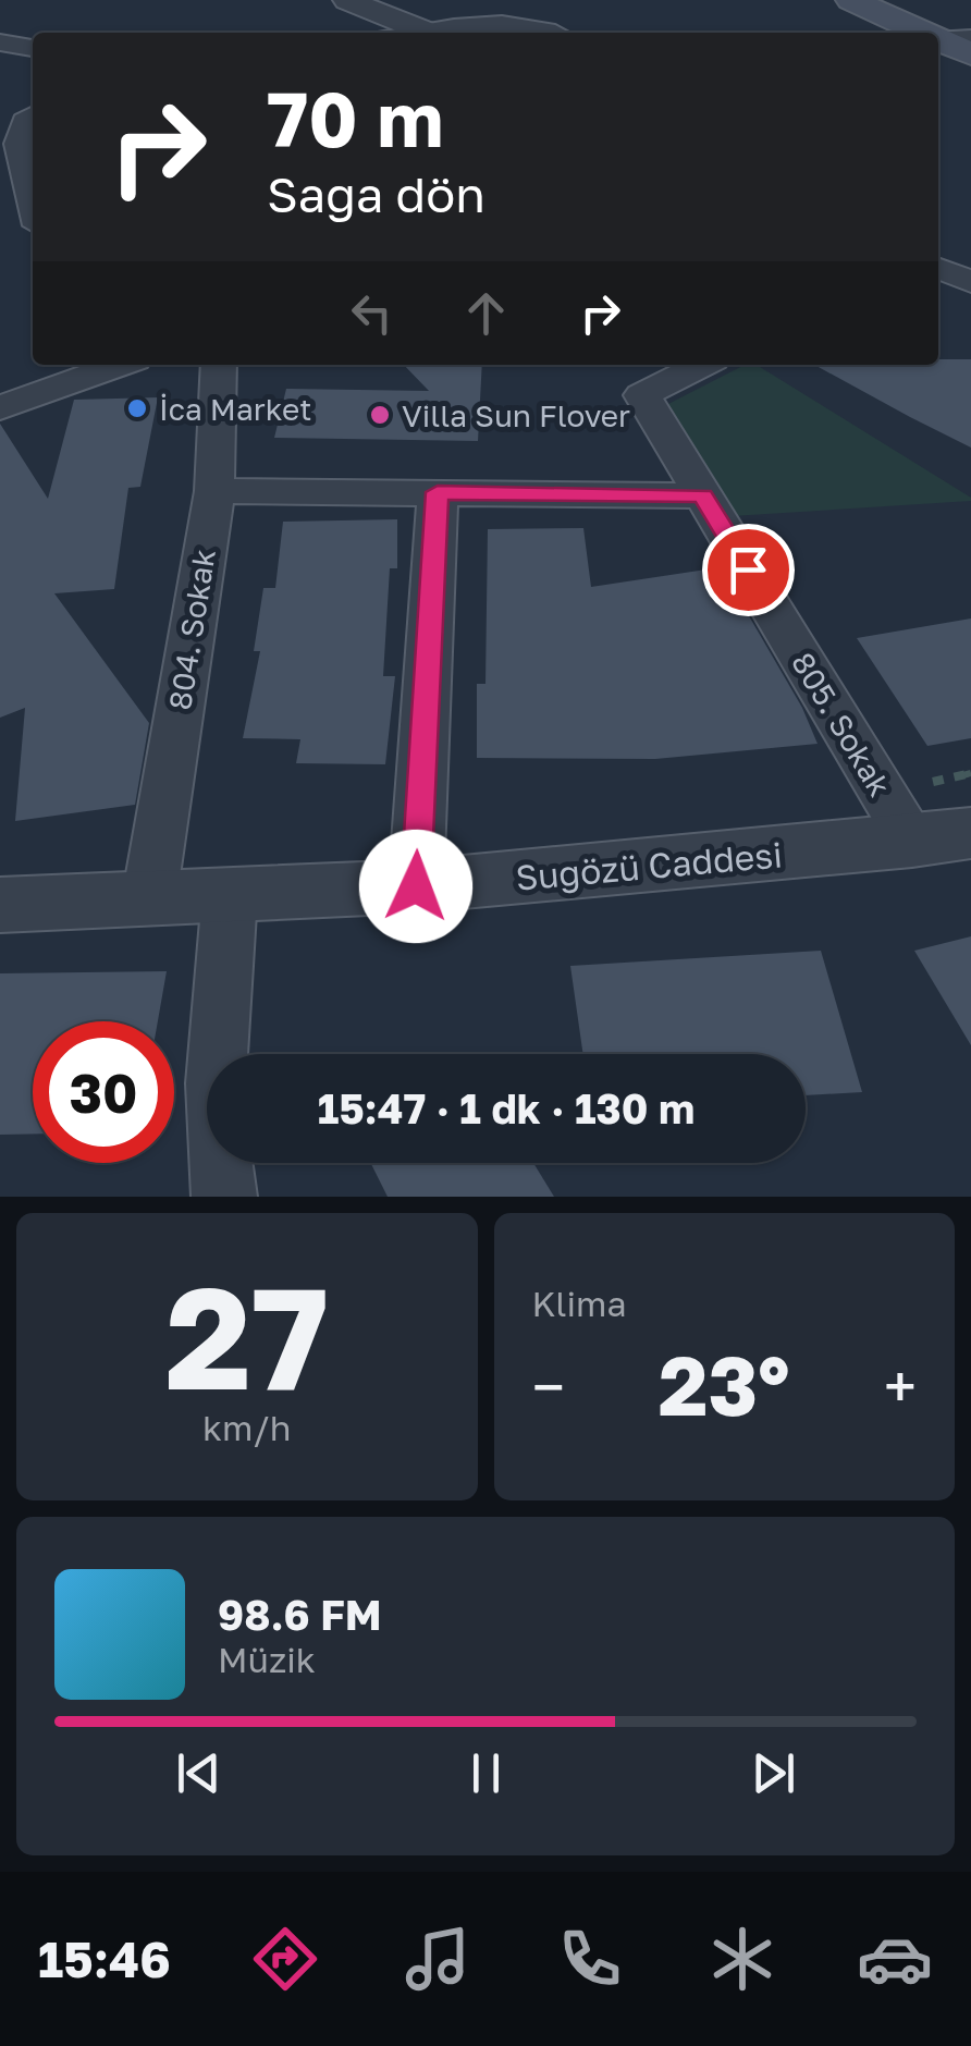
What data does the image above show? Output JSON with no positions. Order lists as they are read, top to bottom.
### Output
{
  "streets": {
    "street": ["804. Sokak", "805. Sokak", "Sugözü Caddesi"]
  },
  "crossings": [
    ["804. Sokak", "Sugözü Caddesi"],
    ["805. Sokak", "Sugözü Caddesi"]
  ],
  "places": ["İca Market", "Villa Sun Flover"],
  "page": {
    "turn": ["70 m", "Sağa dön"],
    "limit": "30",
    "trip": "15:47 · 1 dk · 130 m",
    "tile": [
      ["27", "km/h"],
      "Klima"
    ],
    "heat": ["−", "23°", "+"],
    "song": ["98.6 FM", "Müzik"],
    "tabs": "15:46"
  }
}
